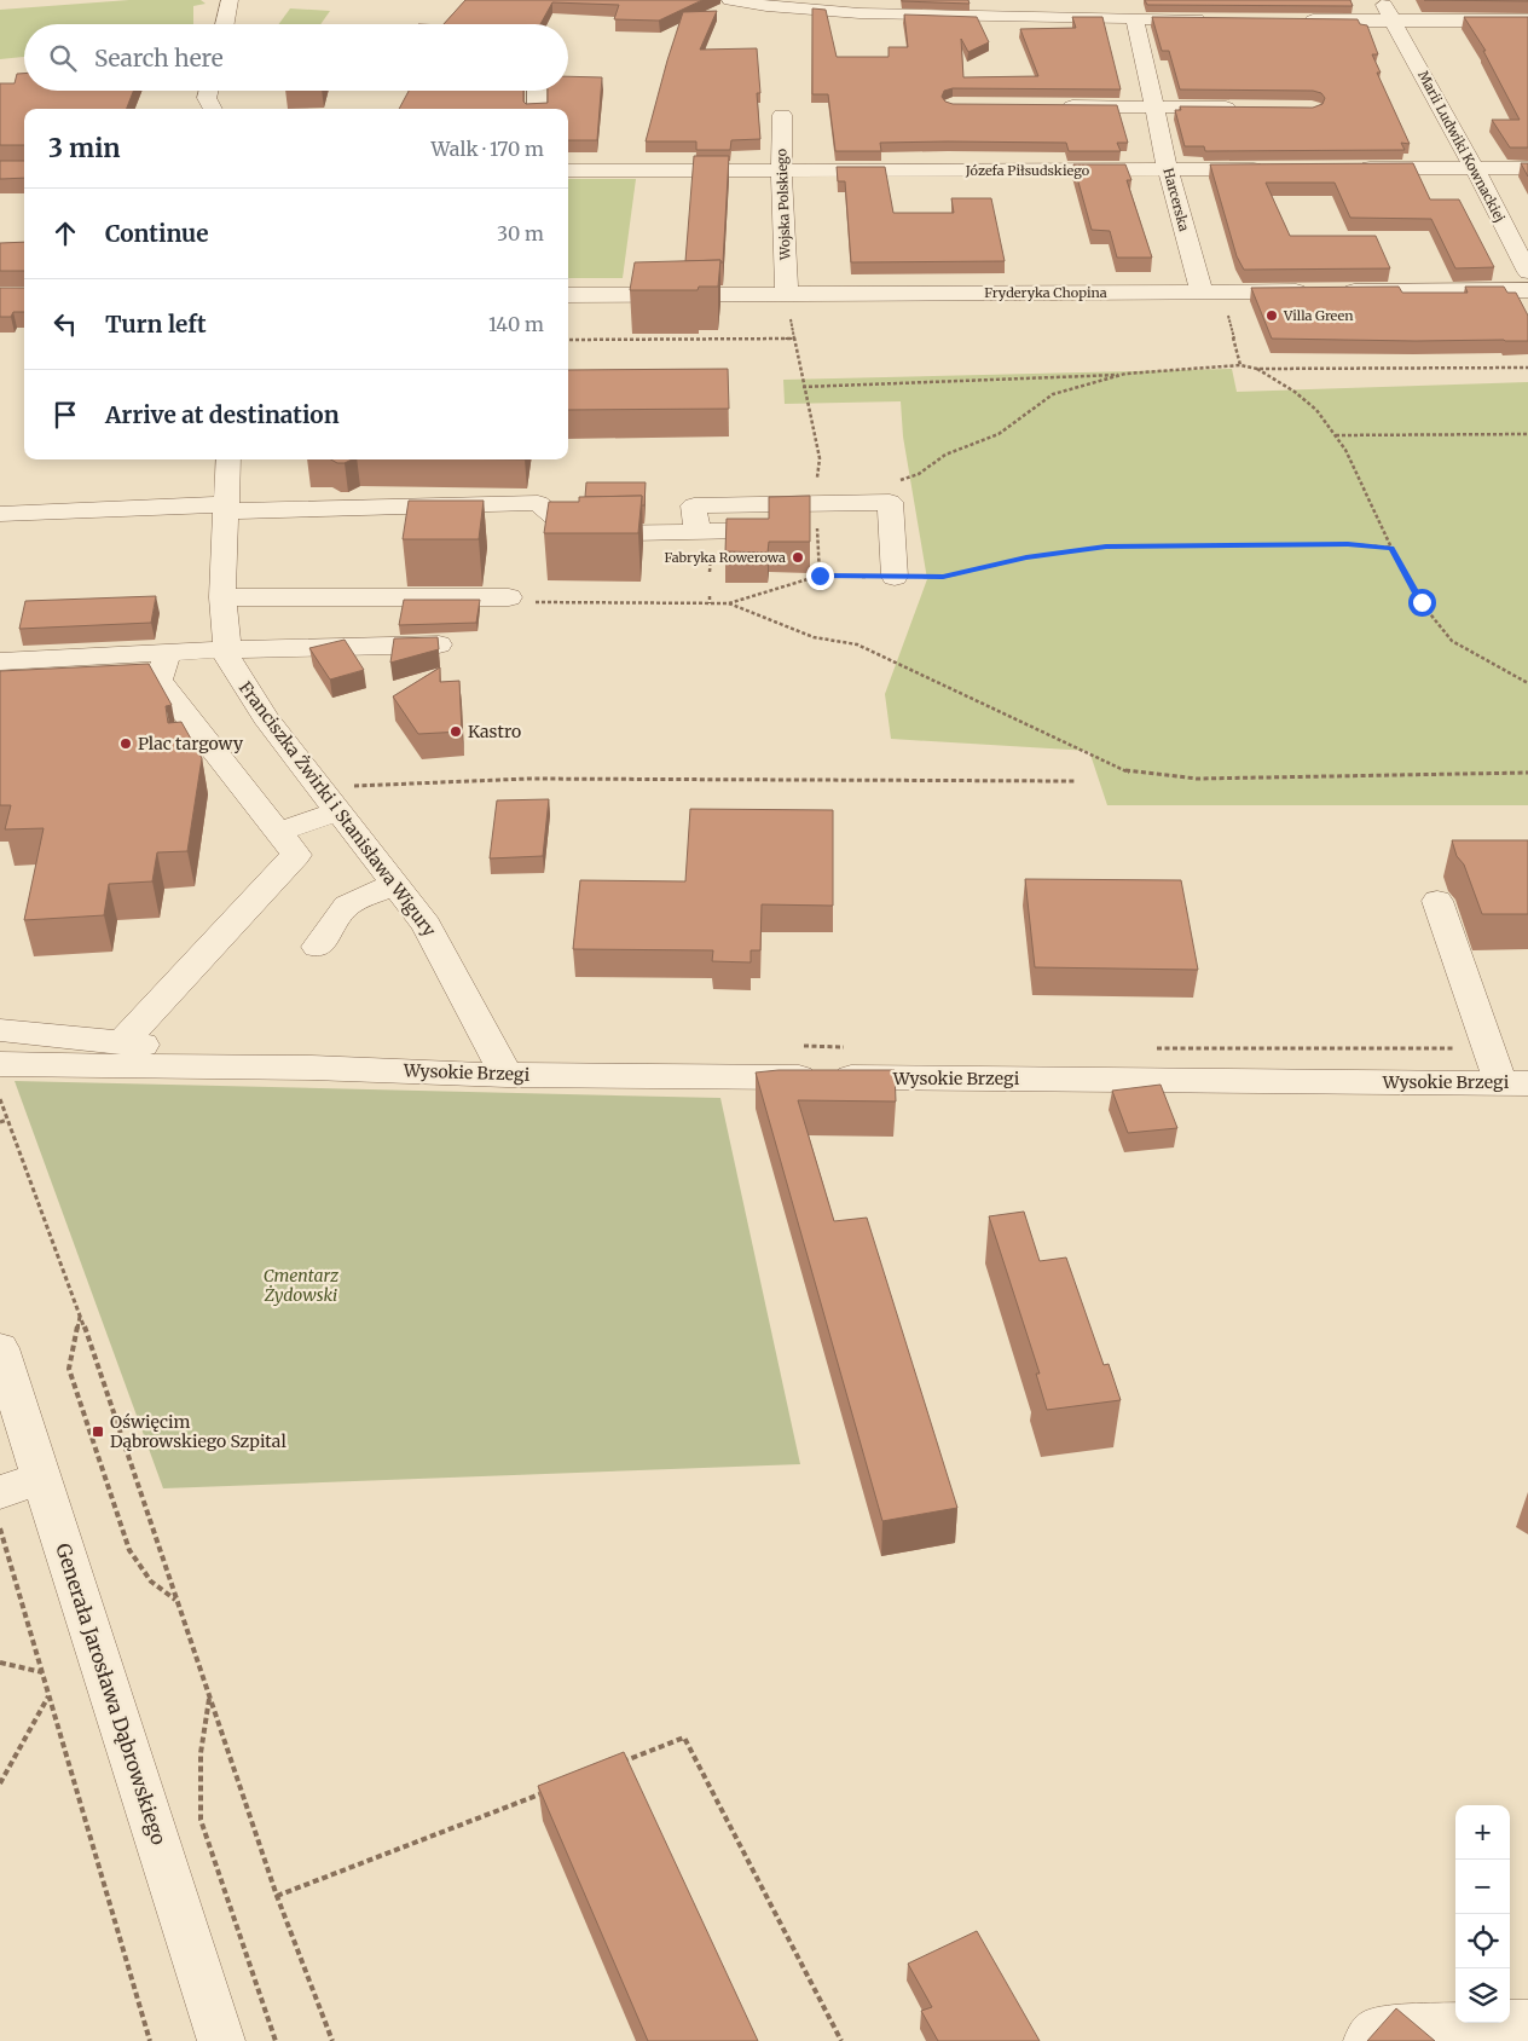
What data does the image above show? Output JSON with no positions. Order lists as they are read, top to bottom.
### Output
{
  "streets": {
    "street": [
      "Marii Ludwiki Kownackiej",
      "Józefa Piłsudskiego",
      "Harcerska",
      "Wojska Polskiego",
      "Fryderyka Chopina",
      "Franciszka Żwirki i Stanisława Wigury",
      "Wysokie Brzegi",
      "Generała Jarosława Dąbrowskiego"
    ]
  },
  "crossings": [
    ["Józefa Piłsudskiego", "Harcerska"],
    ["Józefa Piłsudskiego", "Wojska Polskiego"],
    ["Harcerska", "Fryderyka Chopina"],
    ["Wojska Polskiego", "Fryderyka Chopina"],
    ["Franciszka Żwirki i Stanisława Wigury", "Wysokie Brzegi"]
  ],
  "parks": ["Cmentarz Żydowski"],
  "places": {
    "other": [
      "Villa Green",
      "Fabryka Rowerowa",
      "Kastro",
      "Plac targowy"
    ],
    "transit": ["Oświęcim Dąbrowskiego Szpital"]
  },
  "page": {
    "search": "Search here",
    "heading": ["3 min", "Walk · 170 m"],
    "list": [
      ["Continue", "30 m"],
      ["Turn left", "140 m"],
      "Arrive at destination"
    ],
    "map_buttons": ["+", "−"]
  }
}
